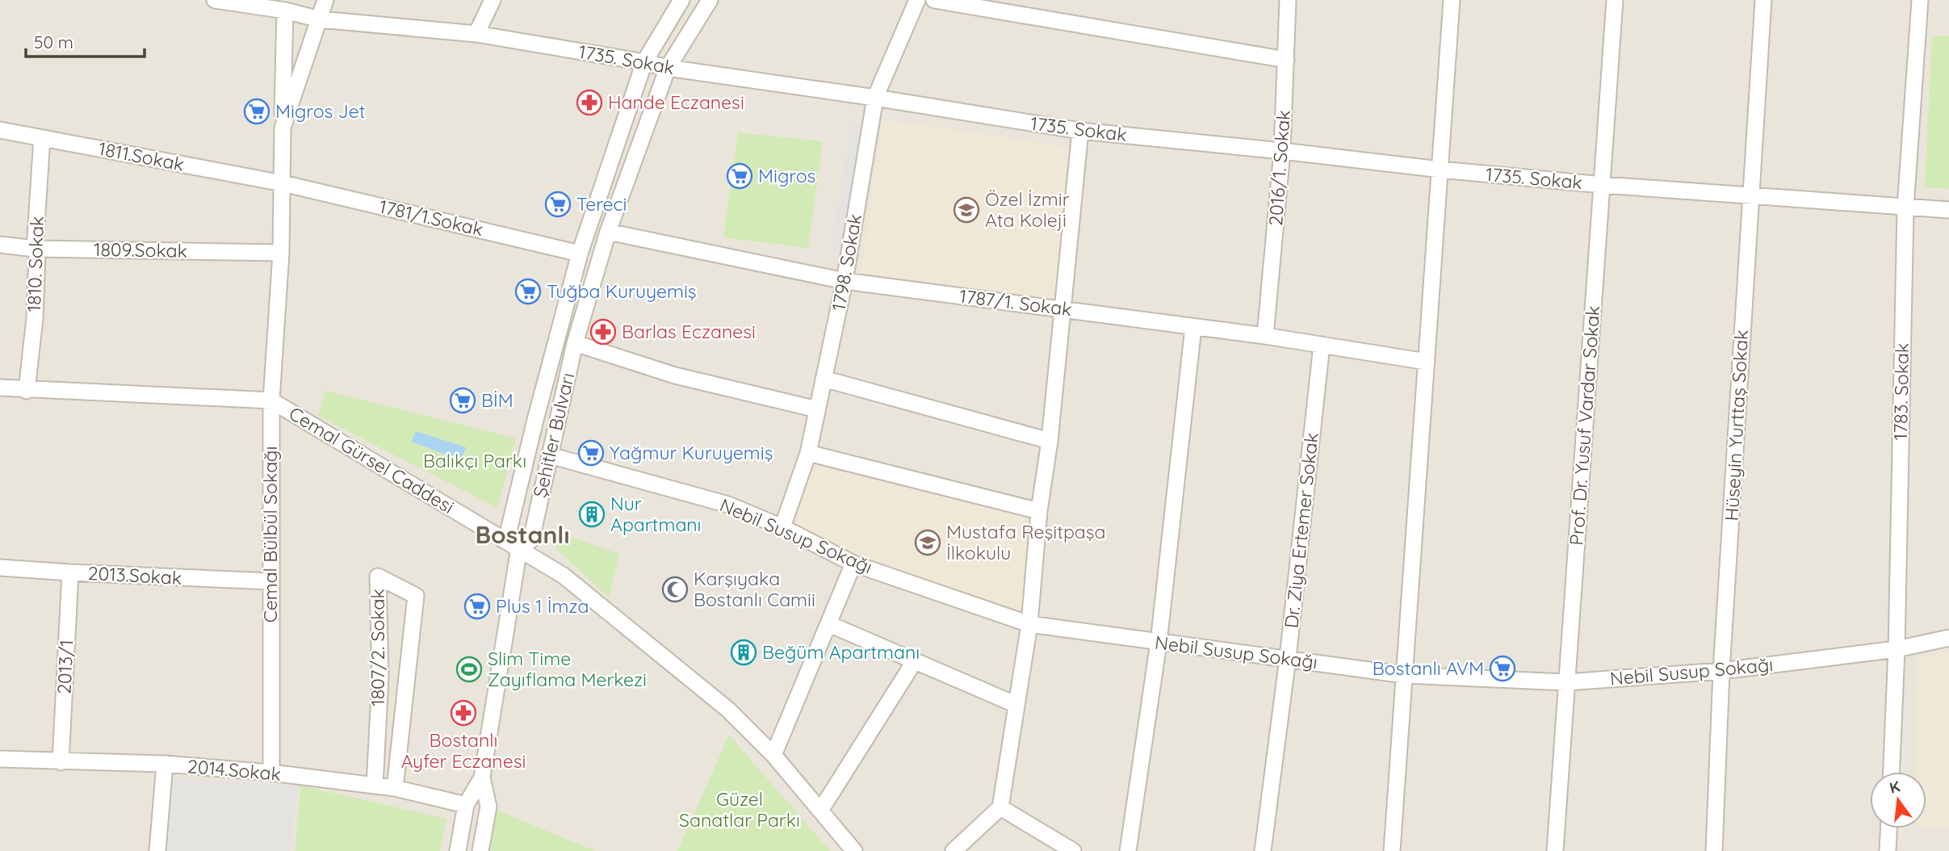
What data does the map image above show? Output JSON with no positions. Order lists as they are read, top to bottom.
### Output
{
  "streets": {
    "street": [
      "1735. Sokak",
      "1811.Sokak",
      "2016/1. Sokak",
      "1781/1.Sokak",
      "1809.Sokak",
      "1798. Sokak",
      "1810. Sokak",
      "1787/1. Sokak",
      "1783. Sokak",
      "Prof. Dr. Yusuf Vardar Sokak",
      "Hüseyin Yurttaş Sokak",
      "Şehitler Bulvarı",
      "Cemal Gürsel Caddesi",
      "Dr. Ziya Ertemer Sokak",
      "Cemal Bülbül Sokağı",
      "Nebil Susup Sokağı",
      "2013.Sokak",
      "1807/2. Sokak",
      "2013/1",
      "2014.Sokak"
    ]
  },
  "crossings": [
    ["1735. Sokak", "2016/1. Sokak"],
    ["1735. Sokak", "1798. Sokak"],
    ["1735. Sokak", "1783. Sokak"],
    ["1735. Sokak", "Prof. Dr. Yusuf Vardar Sokak"],
    ["1735. Sokak", "Hüseyin Yurttaş Sokak"],
    ["1735. Sokak", "Şehitler Bulvarı"],
    ["1735. Sokak", "Cemal Bülbül Sokağı"],
    ["1811.Sokak", "1781/1.Sokak"],
    ["1811.Sokak", "1810. Sokak"],
    ["1811.Sokak", "Cemal Bülbül Sokağı"],
    ["2016/1. Sokak", "1787/1. Sokak"],
    ["1781/1.Sokak", "Şehitler Bulvarı"],
    ["1781/1.Sokak", "Cemal Bülbül Sokağı"],
    ["1809.Sokak", "1810. Sokak"],
    ["1809.Sokak", "Cemal Bülbül Sokağı"],
    ["1798. Sokak", "1787/1. Sokak"],
    ["1798. Sokak", "Nebil Susup Sokağı"],
    ["1810. Sokak", "Cemal Gürsel Caddesi"],
    ["1787/1. Sokak", "Şehitler Bulvarı"],
    ["1787/1. Sokak", "Dr. Ziya Ertemer Sokak"],
    ["1783. Sokak", "Nebil Susup Sokağı"],
    ["Prof. Dr. Yusuf Vardar Sokak", "Nebil Susup Sokağı"],
    ["Hüseyin Yurttaş Sokak", "Nebil Susup Sokağı"],
    ["Şehitler Bulvarı", "Cemal Gürsel Caddesi"],
    ["Şehitler Bulvarı", "Nebil Susup Sokağı"],
    ["Cemal Gürsel Caddesi", "Cemal Bülbül Sokağı"],
    ["Dr. Ziya Ertemer Sokak", "Nebil Susup Sokağı"],
    ["Cemal Bülbül Sokağı", "2013.Sokak"],
    ["Cemal Bülbül Sokağı", "2014.Sokak"],
    ["2013.Sokak", "2013/1"],
    ["1807/2. Sokak", "2014.Sokak"],
    ["2013/1", "2014.Sokak"]
  ],
  "districts": ["Bostanlı"],
  "parks": ["Balıkçı Parkı", "Güzel Sanatlar Parkı"],
  "places": {
    "pharmacy": ["Hande Eczanesi", "Barlas Eczanesi", "Bostanlı Ayfer Eczanesi"],
    "supermarket": [
      "Migros Jet",
      "Migros",
      "Tereci",
      "Tuğba Kuruyemiş",
      "BİM",
      "Yağmur Kuruyemiş",
      "Plus 1 İmza",
      "Bostanlı AVM"
    ],
    "school or university": ["Özel İzmir Ata Koleji", "Mustafa Reşitpaşa İlkokulu"],
    "building": ["Nur Apartmanı", "Beğüm Apartmanı"],
    "mosque": ["Karşıyaka Bostanlı Camii"],
    "sports": ["Slim Time Zayıflama Merkezi"]
  },
  "scale_bar": "50 m",
  "north": "top"
}
